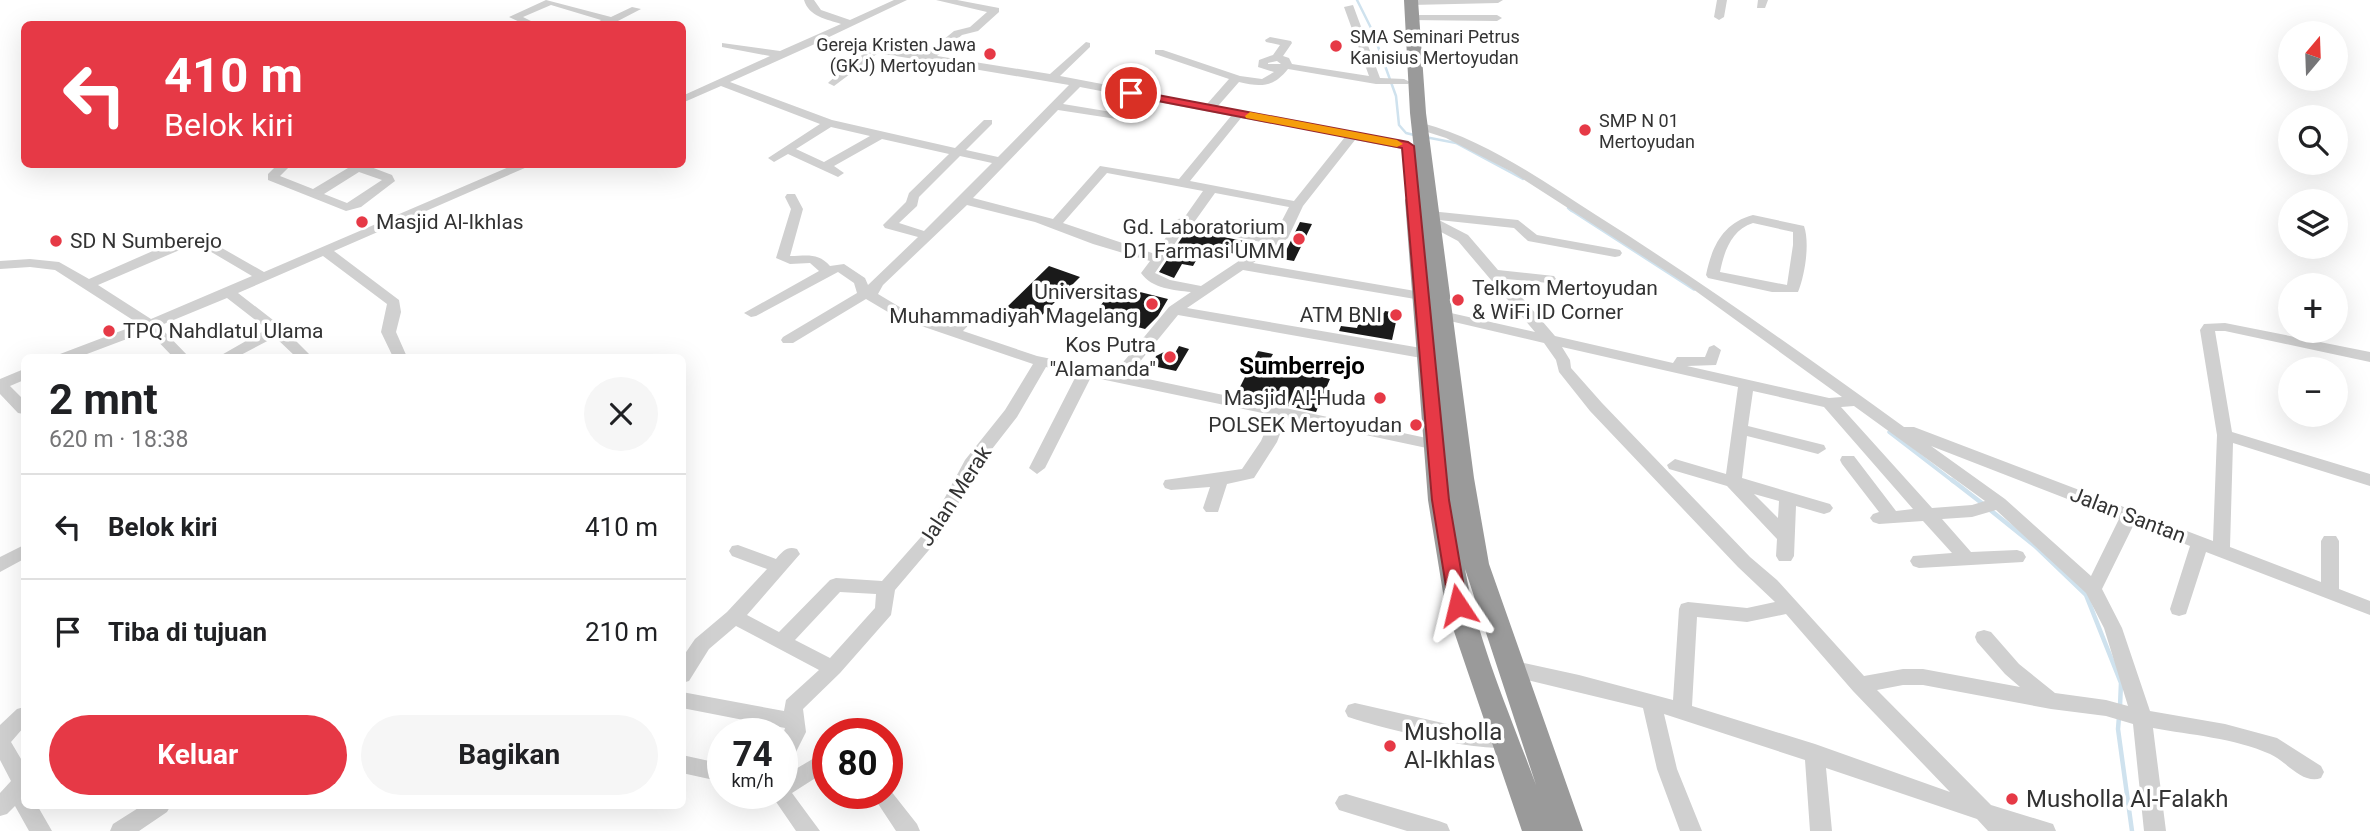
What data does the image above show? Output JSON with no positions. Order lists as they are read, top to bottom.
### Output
{
  "streets": {
    "street": ["Jalan Merak", "Jalan Santan"]
  },
  "districts": ["Sumberrejo"],
  "places": [
    "SMA Seminari Petrus Kanisius Mertoyudan",
    "Gereja Kristen Jawa (GKJ) Mertoyudan",
    "SMP N 01 Mertoyudan",
    "Masjid Al-Ikhlas",
    "Gd. Laboratorium D1 Farmasi UMM",
    "SD N Sumberejo",
    "Telkom Mertoyudan & WiFi ID Corner",
    "Universitas Muhammadiyah Magelang",
    "ATM BNI",
    "TPQ Nahdlatul Ulama",
    "Kos Putra \"Alamanda\"",
    "Masjid Al-Huda",
    "POLSEK Mertoyudan",
    "Musholla Al-Ikhlas",
    "Musholla Al-Falakh"
  ],
  "north": "top",
  "page": {
    "map_buttons": ["+", "−"],
    "turn": ["410 m", "Belok kiri"],
    "heading": ["2 mnt", "620 m · 18:38"],
    "list": [
      {
        "name": "Belok kiri",
        "value": "410 m"
      },
      {
        "name": "Tiba di tujuan",
        "value": "210 m"
      }
    ],
    "buttons": ["Keluar", "Bagikan"],
    "speed": "74 km/h",
    "limit": "80"
  }
}
